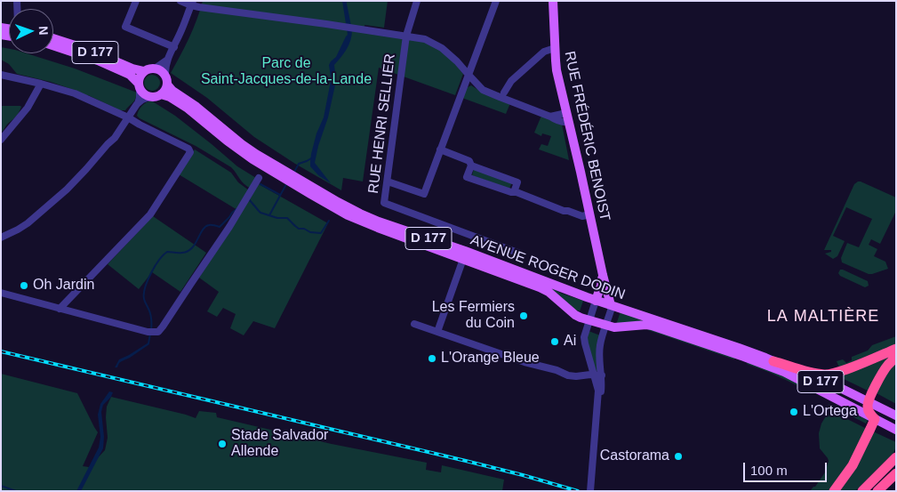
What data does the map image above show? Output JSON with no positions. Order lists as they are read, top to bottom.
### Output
{
  "streets": {
    "main road": ["D 177", "RUE FRÉDÉRIC BENOIST", "AVENUE ROGER DODIN"],
    "street": ["RUE HENRI SELLIER"]
  },
  "crossings": [
    ["D 177", "AVENUE ROGER DODIN"],
    ["RUE FRÉDÉRIC BENOIST", "AVENUE ROGER DODIN"]
  ],
  "districts": ["LA MALTIÈRE"],
  "parks": ["Parc de Saint-Jacques-de-la-Lande"],
  "places": [
    "Oh Jardin",
    "Les Fermiers du Coin",
    "Ai",
    "L'Orange Bleue",
    "L'Ortega",
    "Stade Salvador Allende",
    "Castorama"
  ],
  "scale_bar": "100 m",
  "north": "right"
}
